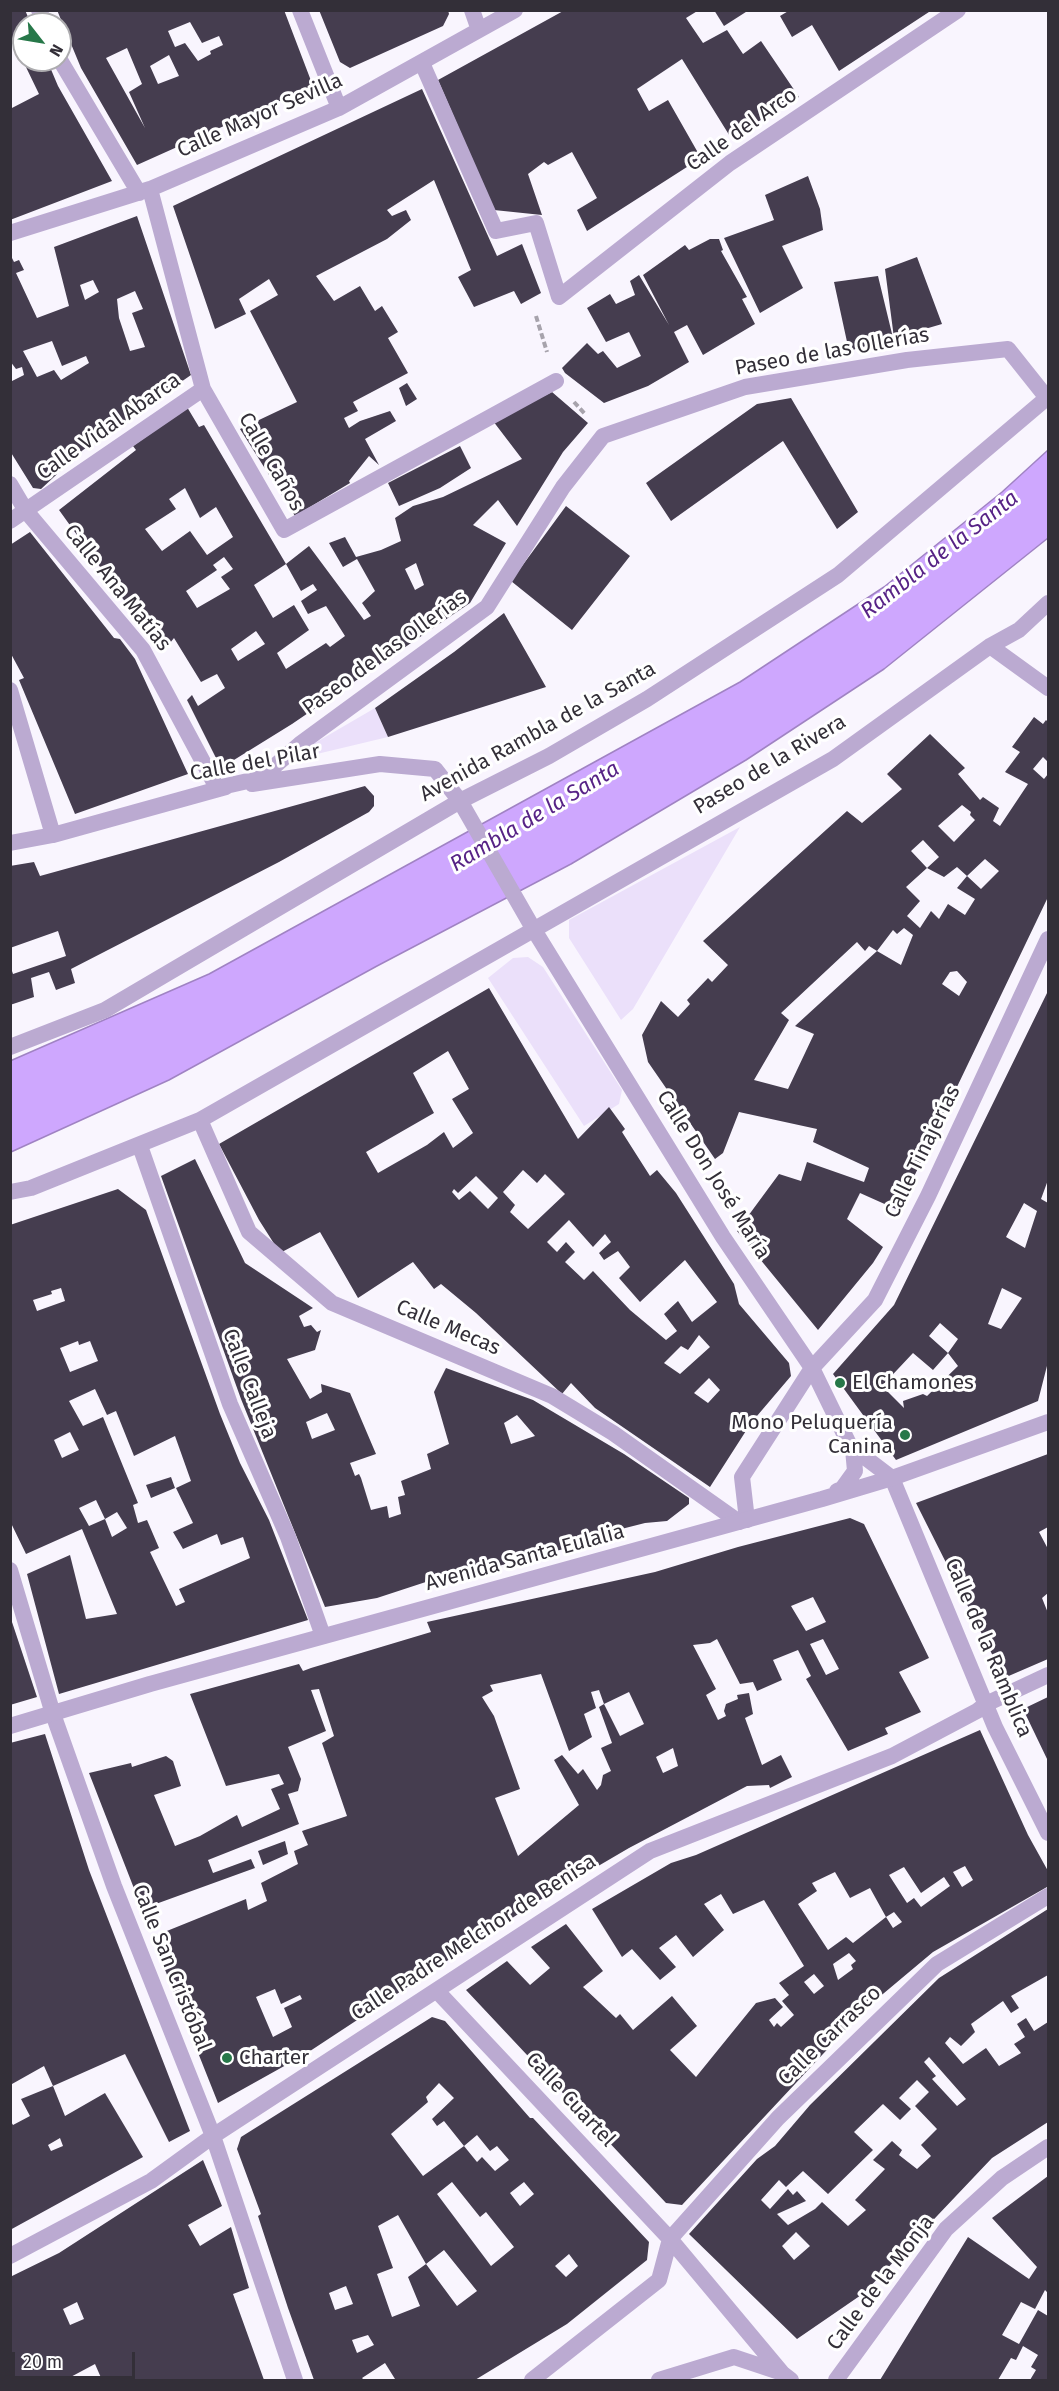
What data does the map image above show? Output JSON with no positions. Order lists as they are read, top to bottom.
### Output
{
  "streets": {
    "street": [
      "Calle Mayor Sevilla",
      "Calle del Arco",
      "Paseo de las Ollerías",
      "Calle Vidal Abarca",
      "Calle Caños",
      "Calle Ana Matías",
      "Avenida Rambla de la Santa",
      "Calle del Pilar",
      "Paseo de la Rivera",
      "Calle Tinajerías",
      "Calle Don José María",
      "Calle Mecas",
      "Calle Calleja",
      "Avenida Santa Eulalia",
      "Calle de la Ramblica",
      "Calle Padre Melchor de Benisa",
      "Calle San Cristóbal",
      "Calle Carrasco",
      "Calle Cuartel",
      "Calle de la Monja"
    ]
  },
  "crossings": [
    ["Calle Mayor Sevilla", "Calle del Arco"],
    ["Calle Mayor Sevilla", "Calle Caños"],
    ["Paseo de las Ollerías", "Calle Ana Matías"],
    ["Paseo de las Ollerías", "Avenida Rambla de la Santa"],
    ["Paseo de las Ollerías", "Calle del Pilar"],
    ["Calle Vidal Abarca", "Calle Caños"],
    ["Calle Vidal Abarca", "Calle Ana Matías"],
    ["Calle Ana Matías", "Calle del Pilar"],
    ["Avenida Rambla de la Santa", "Calle del Pilar"],
    ["Calle del Pilar", "Paseo de la Rivera"],
    ["Calle del Pilar", "Calle Don José María"],
    ["Paseo de la Rivera", "Calle Don José María"],
    ["Calle Tinajerías", "Calle Don José María"],
    ["Calle Tinajerías", "Calle Mecas"],
    ["Calle Tinajerías", "Avenida Santa Eulalia"],
    ["Calle Mecas", "Avenida Santa Eulalia"],
    ["Calle Calleja", "Avenida Santa Eulalia"],
    ["Avenida Santa Eulalia", "Calle de la Ramblica"],
    ["Avenida Santa Eulalia", "Calle San Cristóbal"],
    ["Calle de la Ramblica", "Calle Padre Melchor de Benisa"],
    ["Calle Padre Melchor de Benisa", "Calle San Cristóbal"],
    ["Calle Padre Melchor de Benisa", "Calle Cuartel"],
    ["Calle Carrasco", "Calle Cuartel"]
  ],
  "water": ["Rambla de la Santa"],
  "places": ["El Chamones", "Mono Peluquería Canina", "Charter"],
  "scale_bar": "20 m",
  "north": "bottom right"
}
